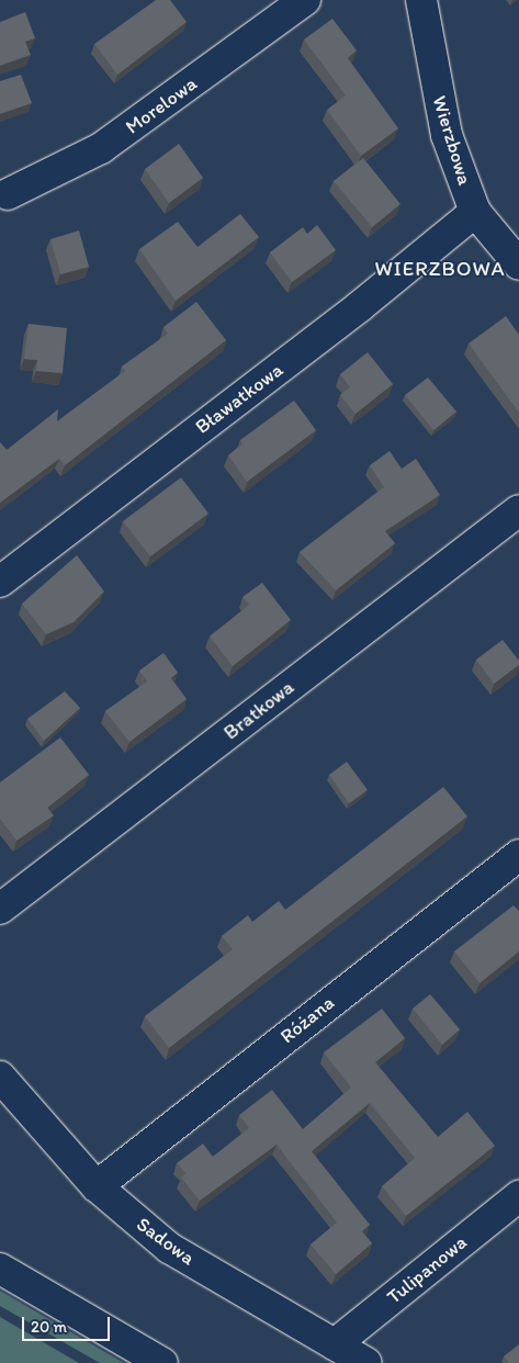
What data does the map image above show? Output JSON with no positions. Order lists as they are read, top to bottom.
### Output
{
  "streets": {
    "street": [
      "Morelowa",
      "Wierzbowa",
      "Bławatkowa",
      "Bratkowa",
      "Różana",
      "Sadowa",
      "Tulipanowa"
    ]
  },
  "crossings": [
    ["Wierzbowa", "Bławatkowa"],
    ["Różana", "Sadowa"],
    ["Sadowa", "Tulipanowa"]
  ],
  "districts": ["WIERZBOWA"],
  "scale_bar": "20 m"
}
